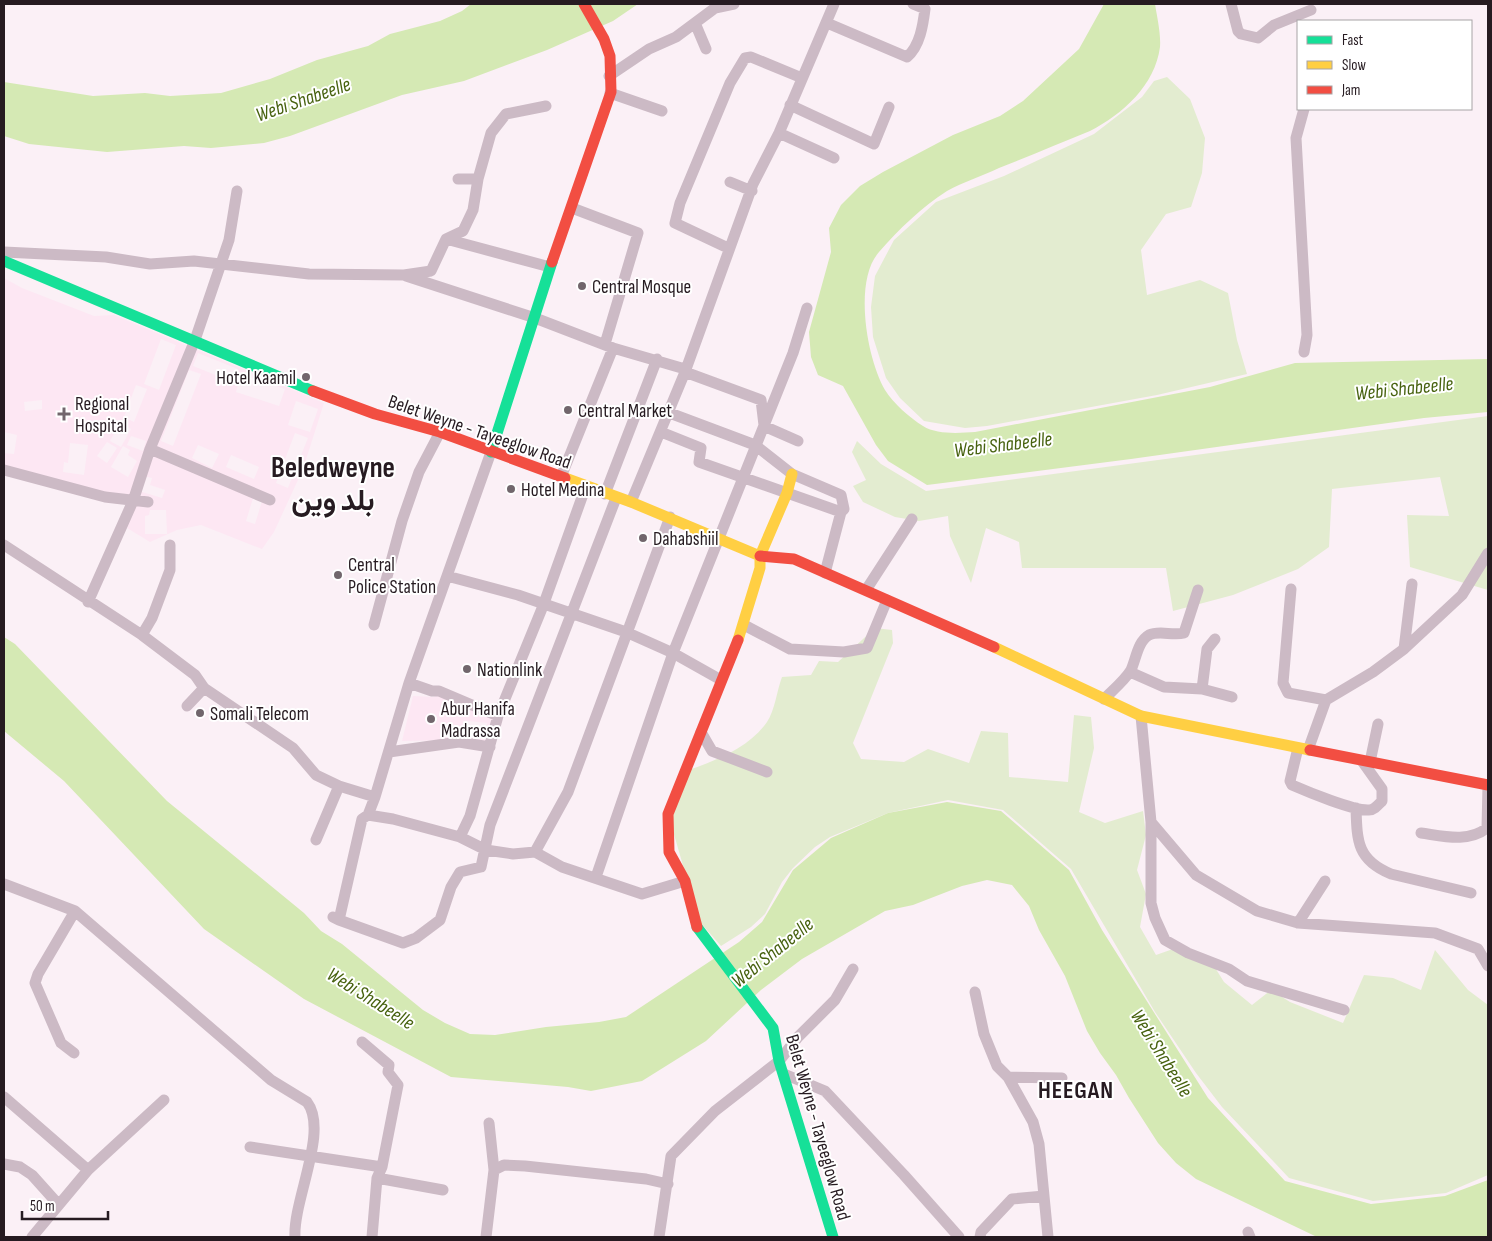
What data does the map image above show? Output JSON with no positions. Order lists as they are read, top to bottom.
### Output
{
  "streets": {
    "main road": ["Belet Weyne - Tayeeglow Road"]
  },
  "districts": ["Beledweyne بلد وين", "HEEGAN"],
  "water": ["Webi Shabeelle"],
  "places": {
    "other": [
      "Central Mosque",
      "Hotel Kaamil",
      "Central Market",
      "Hotel Medina",
      "Dahabshiil",
      "Central Police Station",
      "Nationlink",
      "Somali Telecom",
      "Abur Hanifa Madrassa"
    ],
    "health": ["Regional Hospital"]
  },
  "legend": ["Fast", "Slow", "Jam"],
  "scale_bar": "50 m"
}
